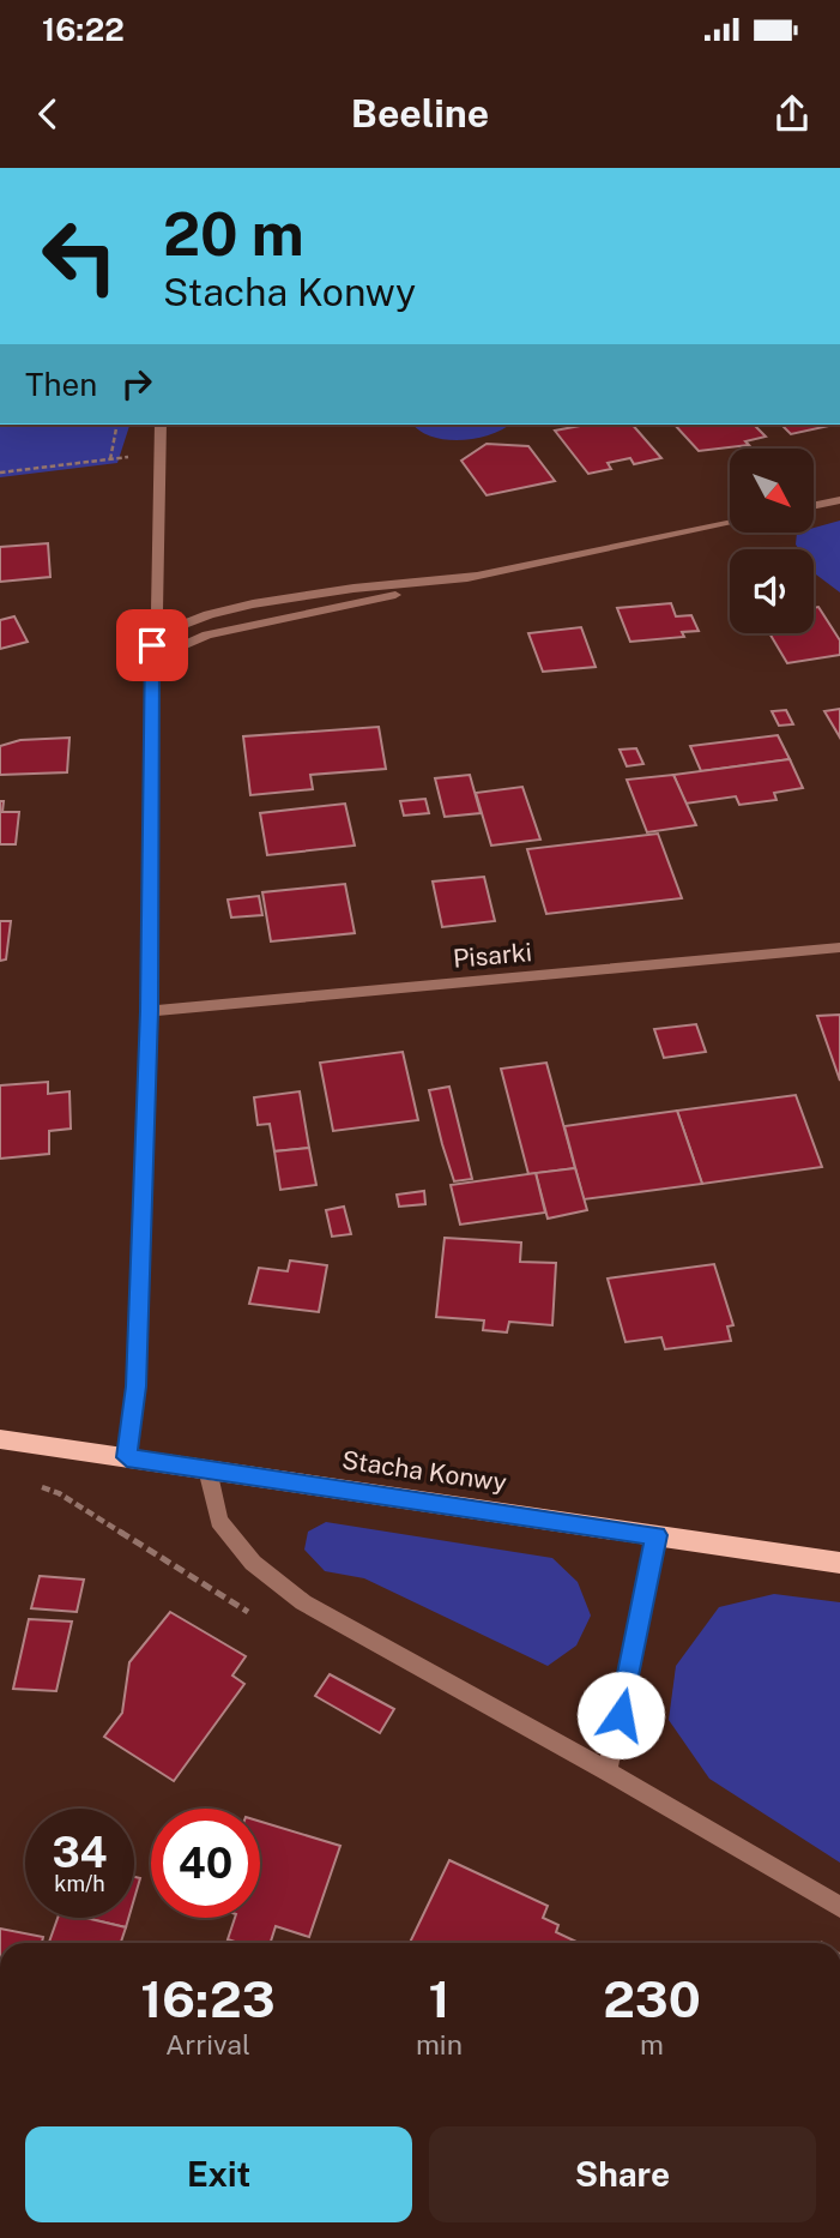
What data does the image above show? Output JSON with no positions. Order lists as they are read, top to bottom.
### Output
{
  "streets": {
    "main road": ["Stacha Konwy"],
    "street": ["Pisarki"]
  },
  "north": "bottom right",
  "page": {
    "status": "16:22",
    "header": "Beeline",
    "turn": ["20 m", "Stacha Konwy"],
    "then": "Then",
    "speed": "34 km/h",
    "limit": "40",
    "eta": [
      "16:23",
      "Arrival",
      "1",
      "min",
      "230",
      "m"
    ],
    "buttons": ["Exit", "Share"]
  }
}
